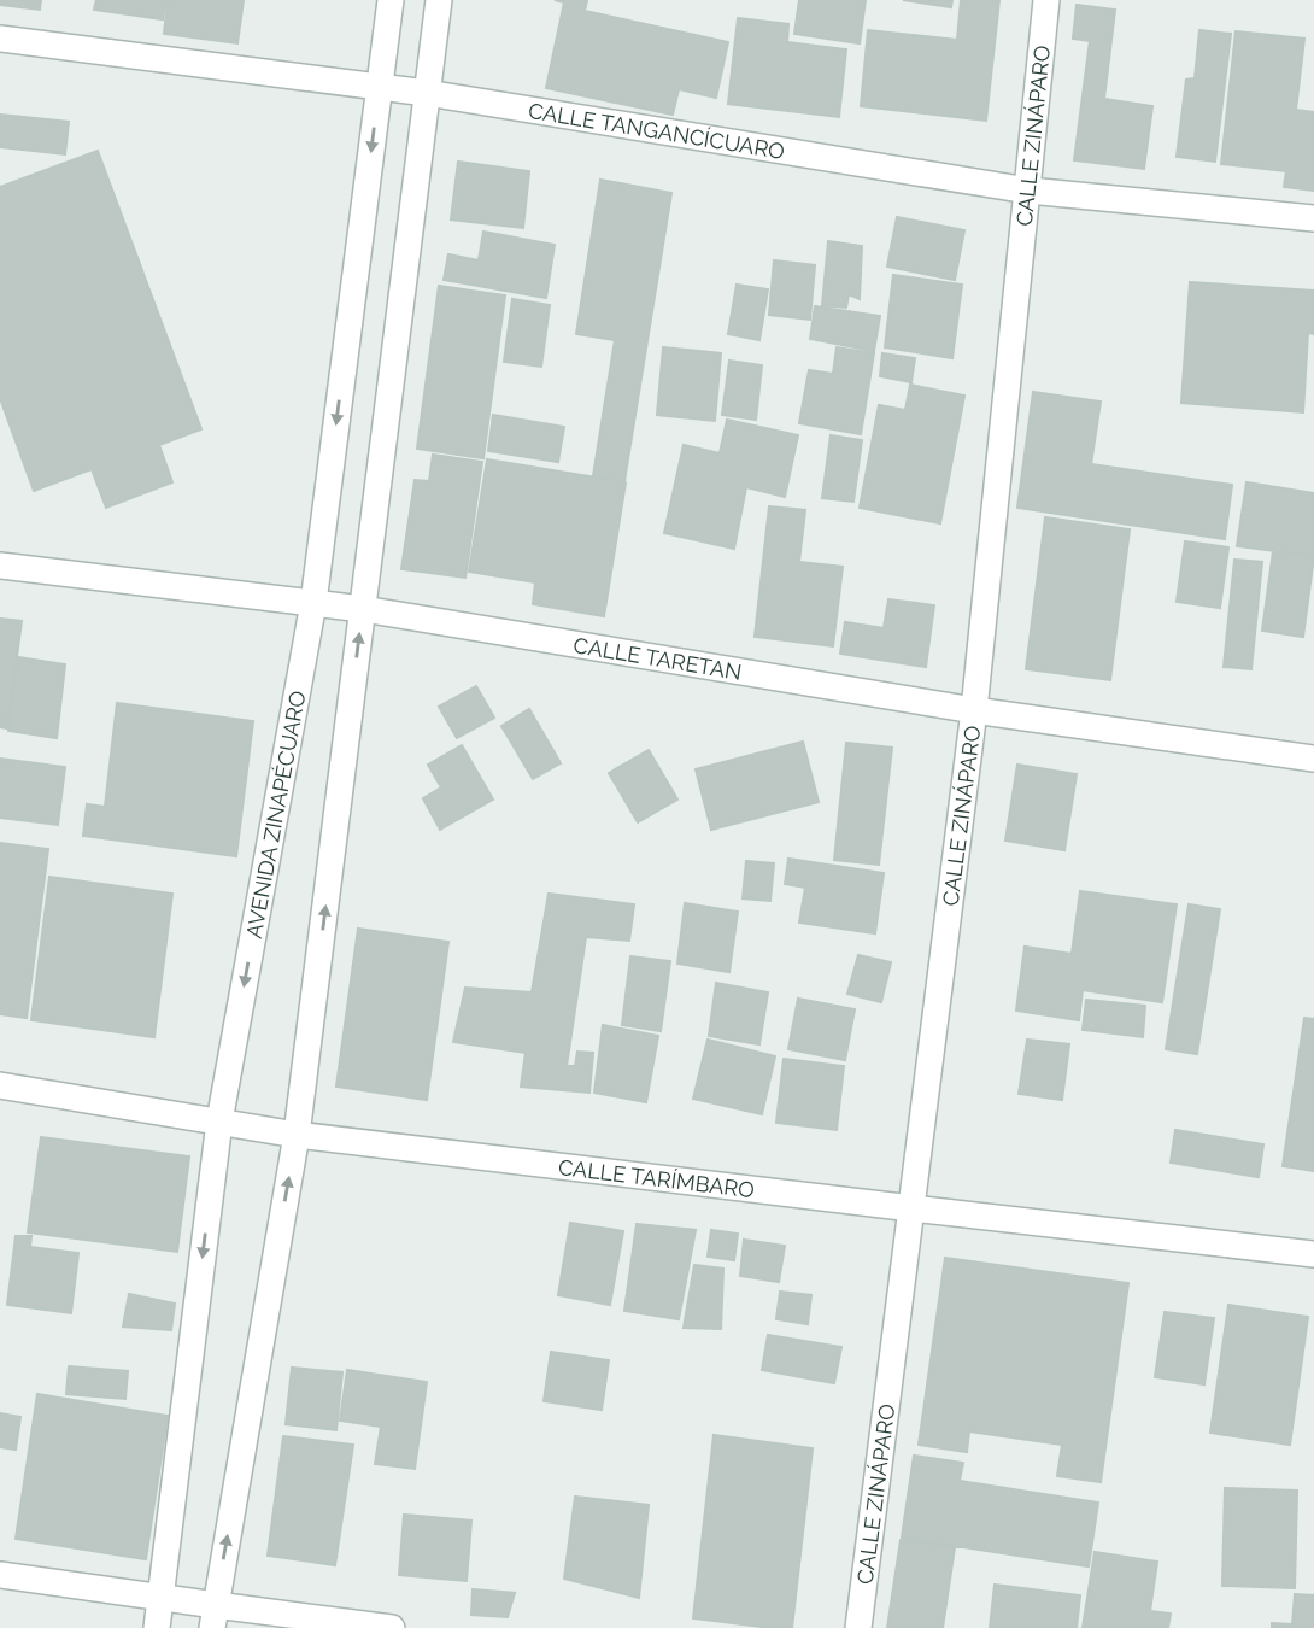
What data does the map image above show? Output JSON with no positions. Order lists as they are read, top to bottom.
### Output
{
  "streets": {
    "street": [
      "CALLE TANGANCÍCUARO",
      "CALLE ZINÁPARO",
      "CALLE TARETAN",
      "AVENIDA ZINAPÉCUARO",
      "CALLE TARÍMBARO"
    ]
  },
  "crossings": [
    ["CALLE TANGANCÍCUARO", "CALLE ZINÁPARO"],
    ["CALLE TANGANCÍCUARO", "AVENIDA ZINAPÉCUARO"],
    ["CALLE ZINÁPARO", "CALLE TARETAN"],
    ["CALLE ZINÁPARO", "CALLE TARÍMBARO"],
    ["CALLE TARETAN", "AVENIDA ZINAPÉCUARO"],
    ["AVENIDA ZINAPÉCUARO", "CALLE TARÍMBARO"]
  ]
}
